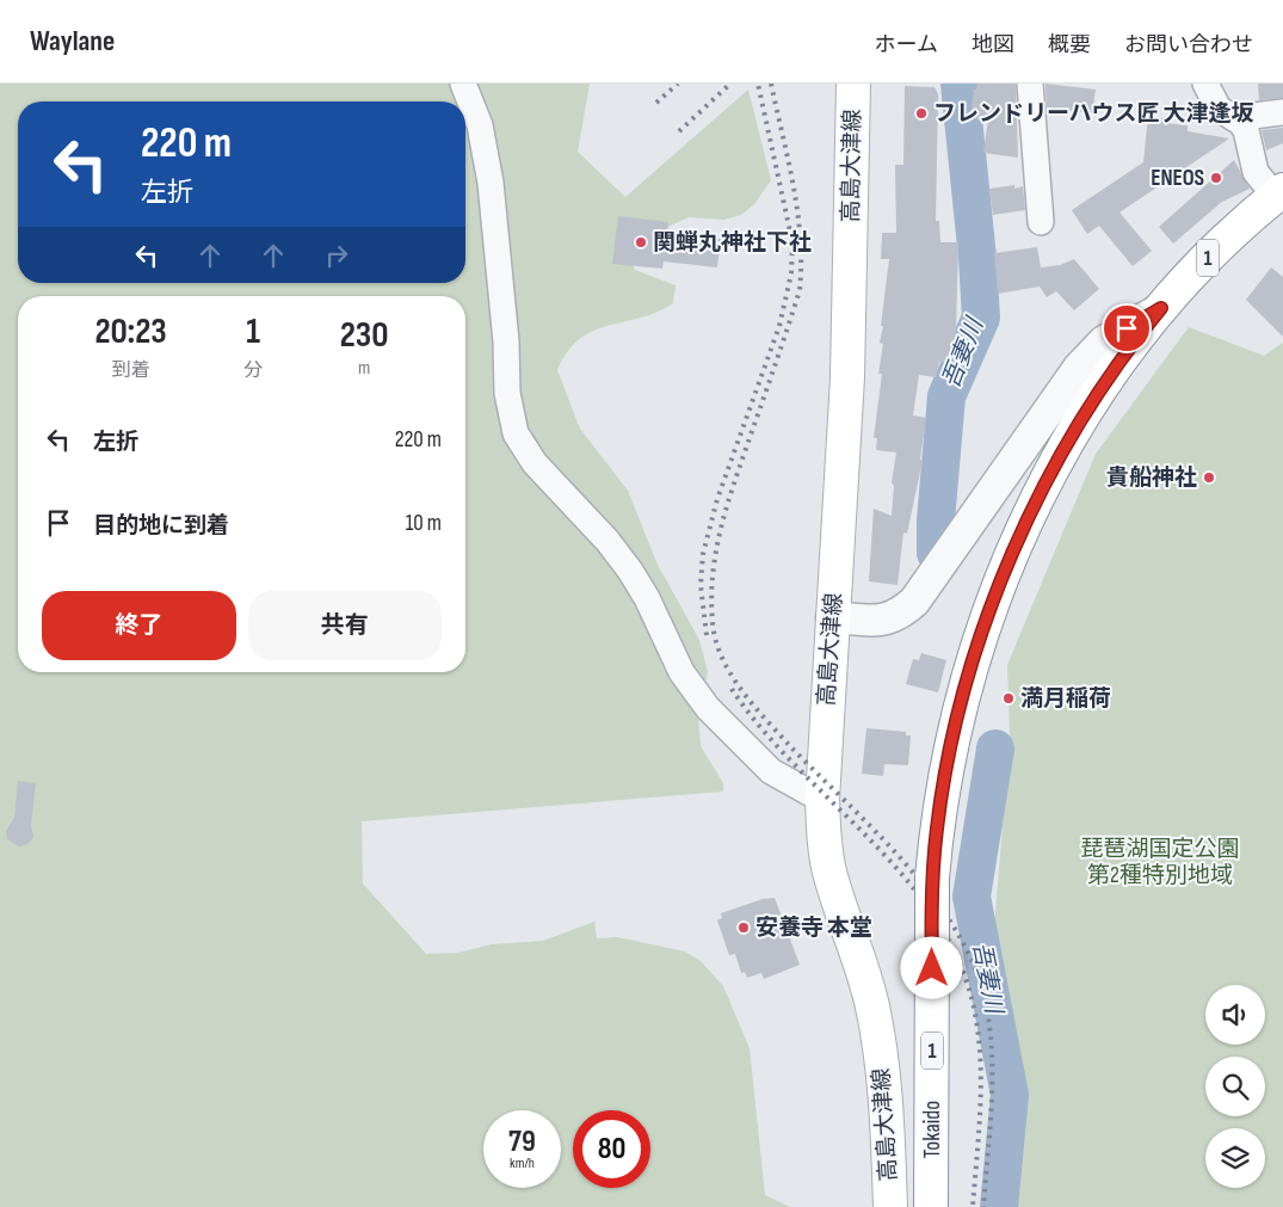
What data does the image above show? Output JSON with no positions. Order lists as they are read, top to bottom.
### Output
{
  "streets": {
    "main road": ["高島大津線", "1", "Tokaido"]
  },
  "water": ["吾妻川"],
  "parks": ["琵琶湖国定公園 第2種特別地域"],
  "places": [
    "フレンドリーハウス匠 大津逢坂",
    "ENEOS",
    "関蝉丸神社下社",
    "貴船神社",
    "満月稲荷",
    "安養寺 本堂"
  ],
  "page": {
    "header": "Waylane",
    "nav": [
      "ホーム",
      "地図",
      "概要",
      "お問い合わせ"
    ],
    "turn": ["220 m", "左折"],
    "eta": [
      "20:23",
      "到着",
      "1",
      "分",
      "230",
      "m"
    ],
    "list": [
      {
        "name": "左折",
        "value": "220 m"
      },
      {
        "name": "目的地に到着",
        "value": "10 m"
      }
    ],
    "buttons": ["終了", "共有"],
    "speed": "79 km/h",
    "limit": "80"
  }
}
